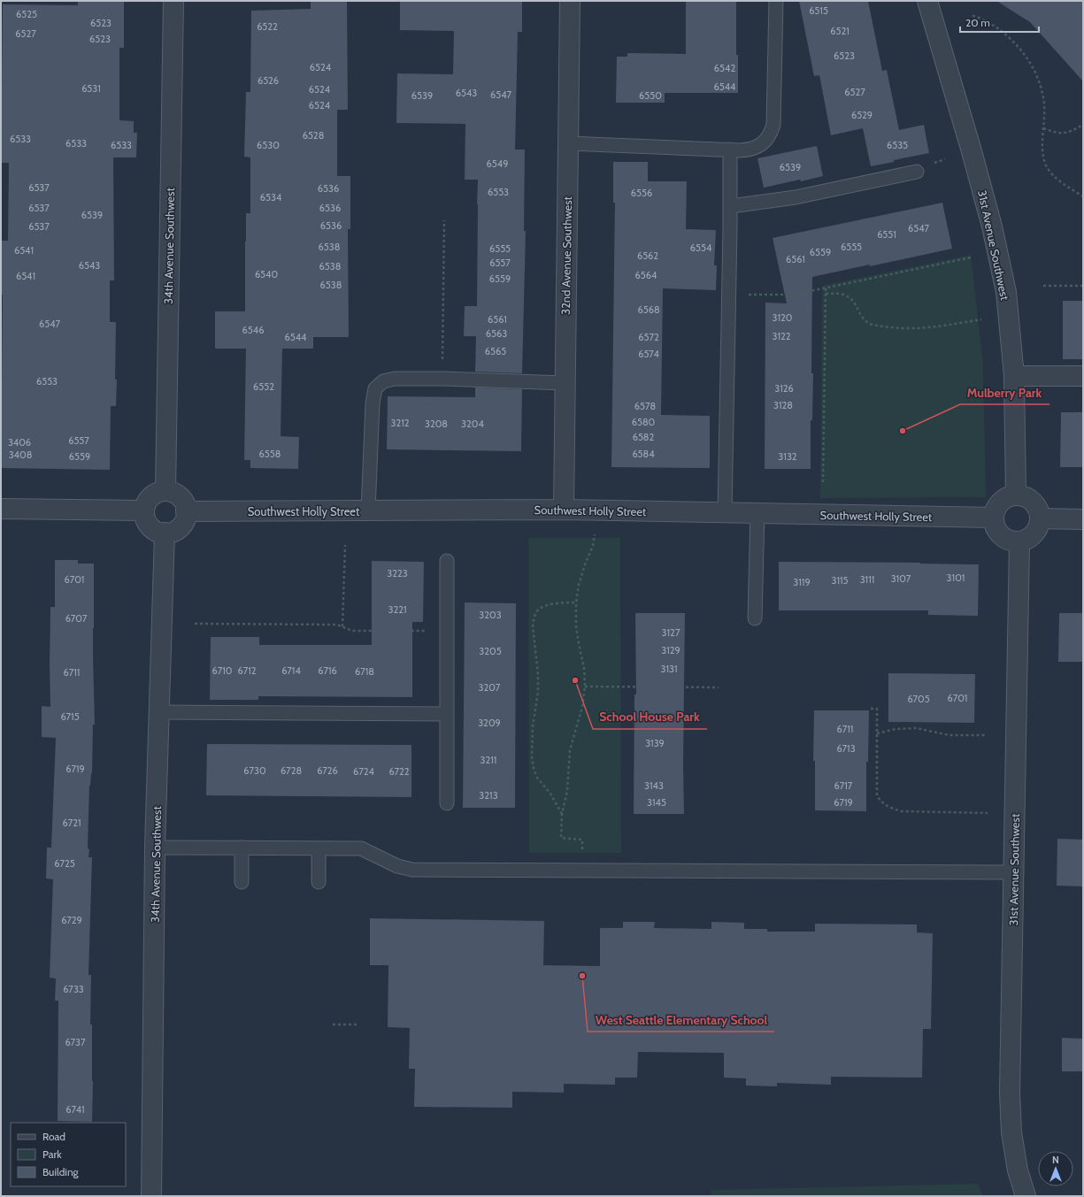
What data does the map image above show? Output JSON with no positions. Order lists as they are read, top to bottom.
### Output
{
  "streets": {
    "street": [
      "31st Avenue Southwest",
      "34th Avenue Southwest",
      "32nd Avenue Southwest",
      "Southwest Holly Street"
    ]
  },
  "crossings": [
    ["31st Avenue Southwest", "Southwest Holly Street"],
    ["34th Avenue Southwest", "Southwest Holly Street"],
    ["32nd Avenue Southwest", "Southwest Holly Street"]
  ],
  "places": ["Mulberry Park", "School House Park", "West Seattle Elementary School"],
  "house_numbers": [
    "6515",
    "6525",
    "6523",
    "6522",
    "6521",
    "6527",
    "6523",
    "6523",
    "6524",
    "6542",
    "6526",
    "6544",
    "6531",
    "6524",
    "6527",
    "6543",
    "6547",
    "6539",
    "6550",
    "6524",
    "6529",
    "6528",
    "6533",
    "6533",
    "6533",
    "6530",
    "6535",
    "6549",
    "6539",
    "6537",
    "6536",
    "6553",
    "6556",
    "6534",
    "6537",
    "6536",
    "6539",
    "6536",
    "6537",
    "6547",
    "6551",
    "6538",
    "6555",
    "6554",
    "6555",
    "6541",
    "6559",
    "6562",
    "6561",
    "6557",
    "6543",
    "6538",
    "6540",
    "6564",
    "6541",
    "6559",
    "6538",
    "6568",
    "3120",
    "6561",
    "6547",
    "6546",
    "6563",
    "3122",
    "6544",
    "6572",
    "6565",
    "6574",
    "6553",
    "6552",
    "3126",
    "3128",
    "6578",
    "6580",
    "3212",
    "3208",
    "3204",
    "6582",
    "6557",
    "3406",
    "6558",
    "6584",
    "3408",
    "6559",
    "3132",
    "3223",
    "3101",
    "3107",
    "6701",
    "3111",
    "3115",
    "3119",
    "3221",
    "3203",
    "6707",
    "3127",
    "3129",
    "3205",
    "3131",
    "6710",
    "6712",
    "6714",
    "6716",
    "6718",
    "6711",
    "3207",
    "6701",
    "6705",
    "6715",
    "3209",
    "6711",
    "3139",
    "6713",
    "3211",
    "6719",
    "6730",
    "6728",
    "6726",
    "6724",
    "6722",
    "3143",
    "6717",
    "3213",
    "3145",
    "6719",
    "6721",
    "6725",
    "6729",
    "6733",
    "6737",
    "6741"
  ],
  "legend": ["Road", "Park", "Building"],
  "scale_bar": "20 m",
  "north": "top"
}
